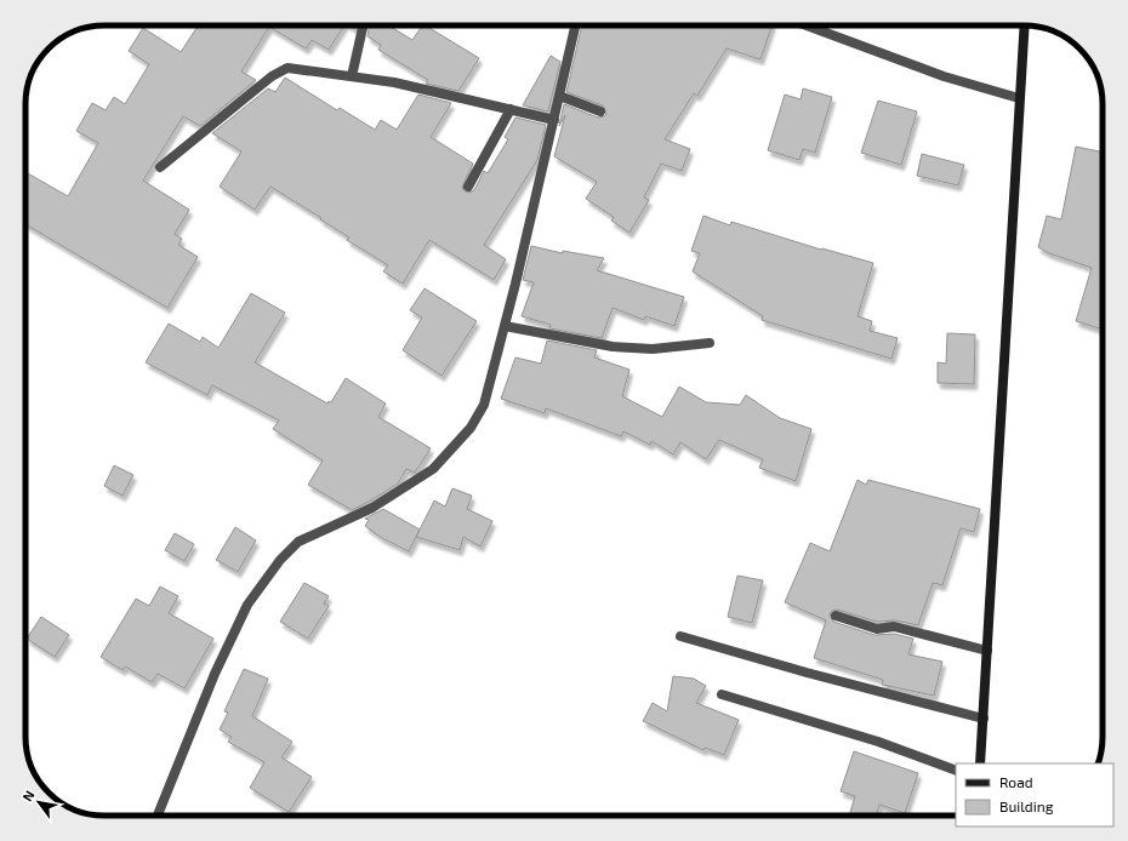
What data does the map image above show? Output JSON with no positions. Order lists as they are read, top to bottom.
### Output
{
  "legend": ["Road", "Building"],
  "north": "top left"
}
